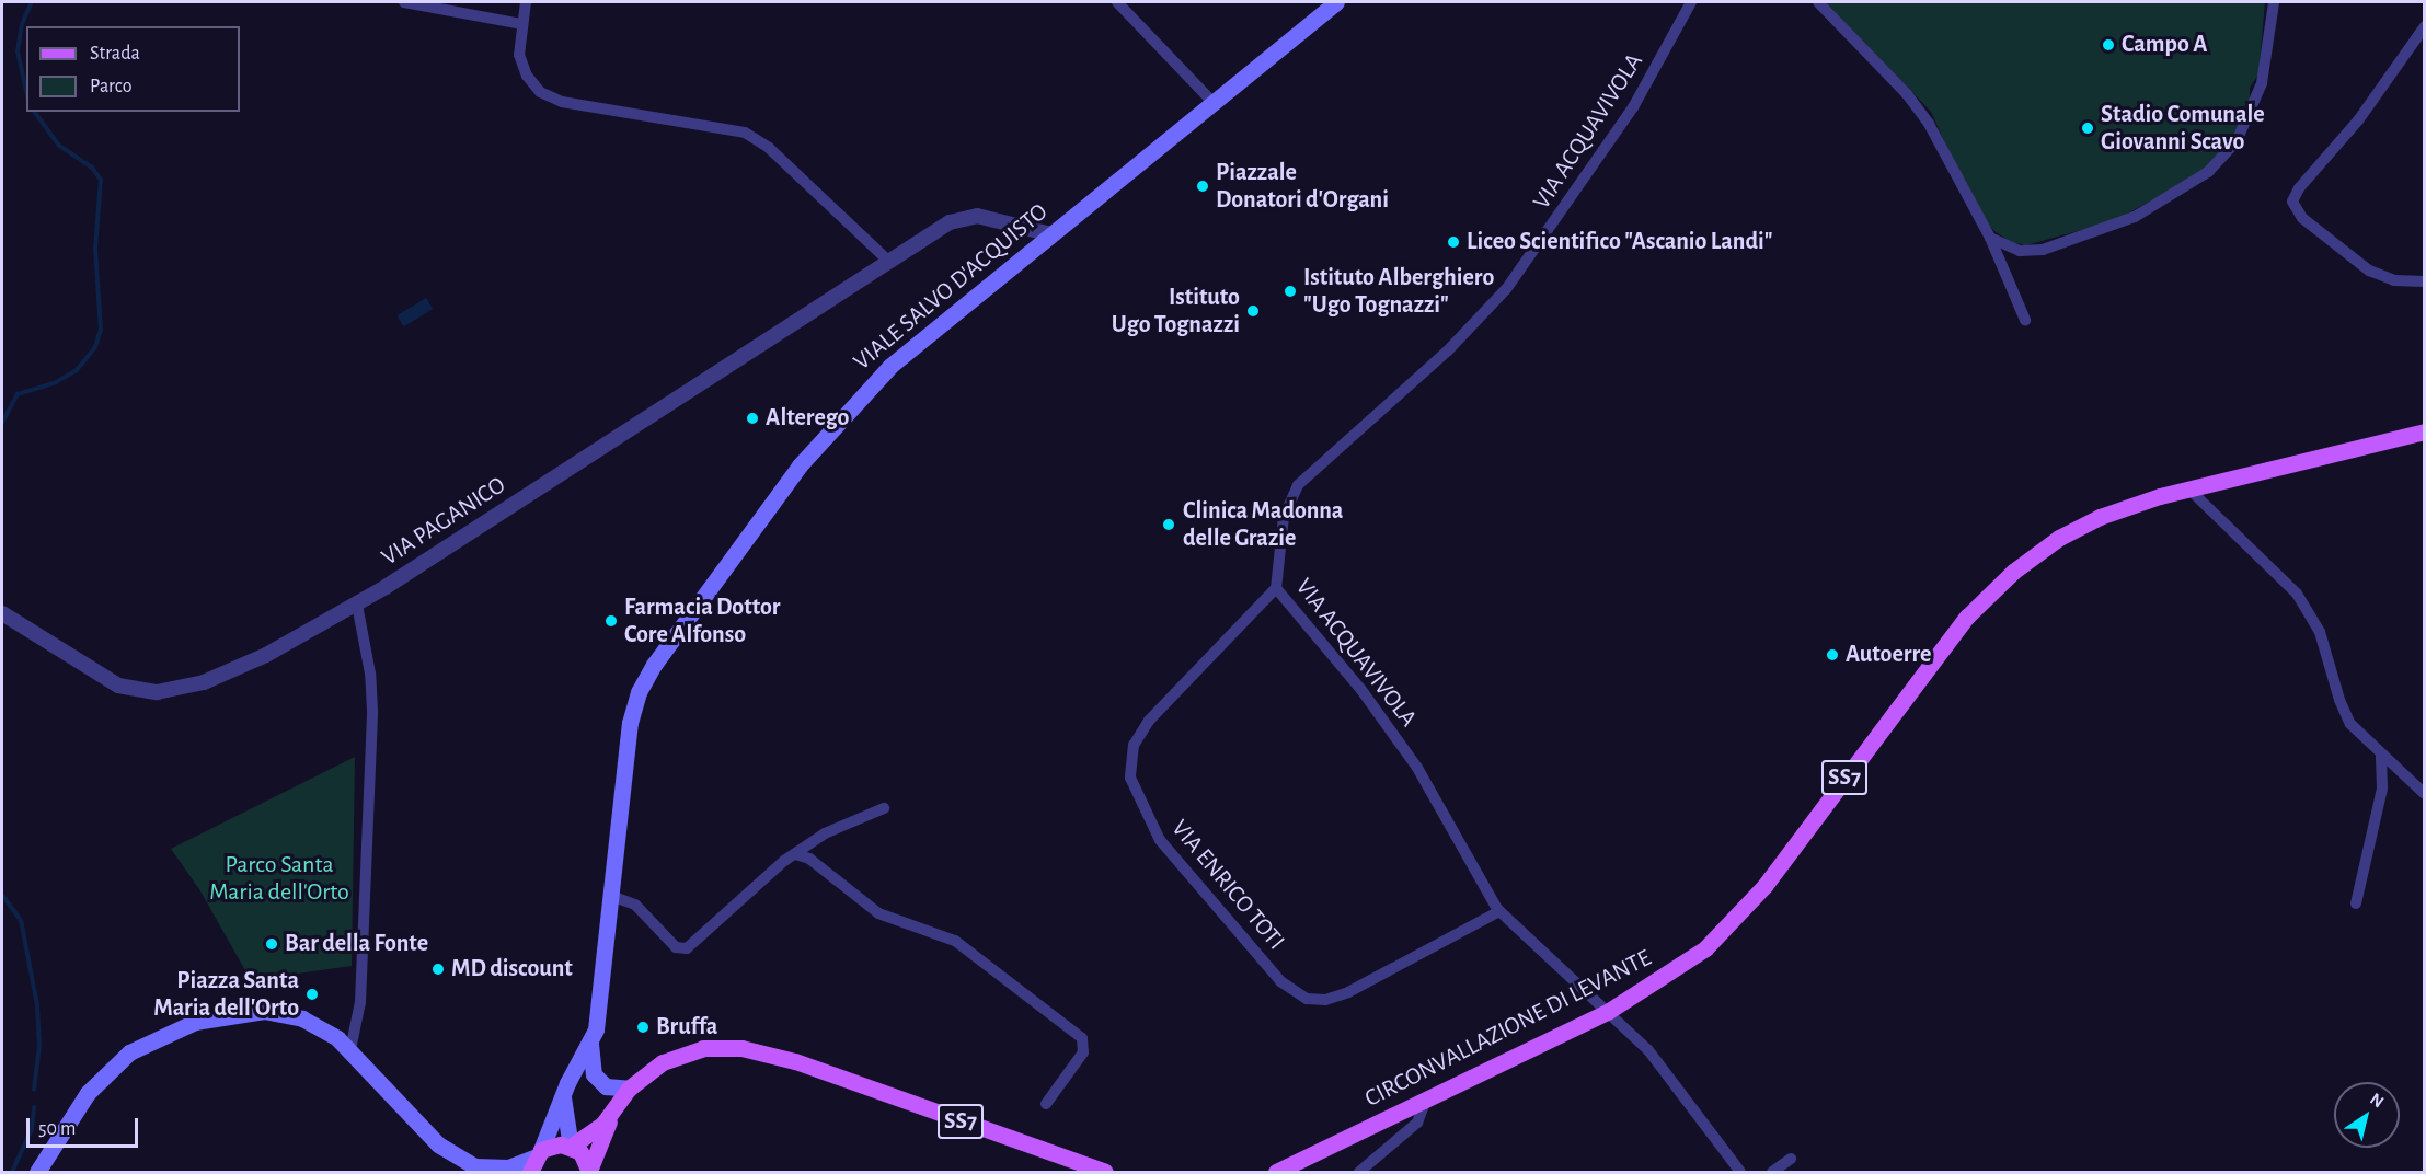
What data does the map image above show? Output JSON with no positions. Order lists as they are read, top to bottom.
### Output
{
  "streets": {
    "main road": ["VIALE SALVO D'ACQUISTO", "SS7", "CIRCONVALLAZIONE DI LEVANTE"],
    "street": ["VIA ACQUAVIVOLA", "VIA PAGANICO", "VIA ENRICO TOTI"]
  },
  "crossings": [
    ["VIA ACQUAVIVOLA", "VIA ENRICO TOTI"],
    ["VIA ACQUAVIVOLA", "CIRCONVALLAZIONE DI LEVANTE"],
    ["VIALE SALVO D'ACQUISTO", "VIA PAGANICO"]
  ],
  "parks": ["Parco Santa Maria dell'Orto"],
  "places": [
    "Campo A",
    "Stadio Comunale Giovanni Scavo",
    "Piazzale Donatori d'Organi",
    "Liceo Scientifico \"Ascanio Landi\"",
    "Istituto Alberghiero \"Ugo Tognazzi\"",
    "Istituto Ugo Tognazzi",
    "Alterego",
    "Clinica Madonna delle Grazie",
    "Farmacia Dottor Core Alfonso",
    "Autoerre",
    "Bar della Fonte",
    "MD discount",
    "Piazza Santa Maria dell'Orto",
    "Bruffa"
  ],
  "legend": ["Strada", "Parco"],
  "scale_bar": "50 m",
  "north": "top right"
}
